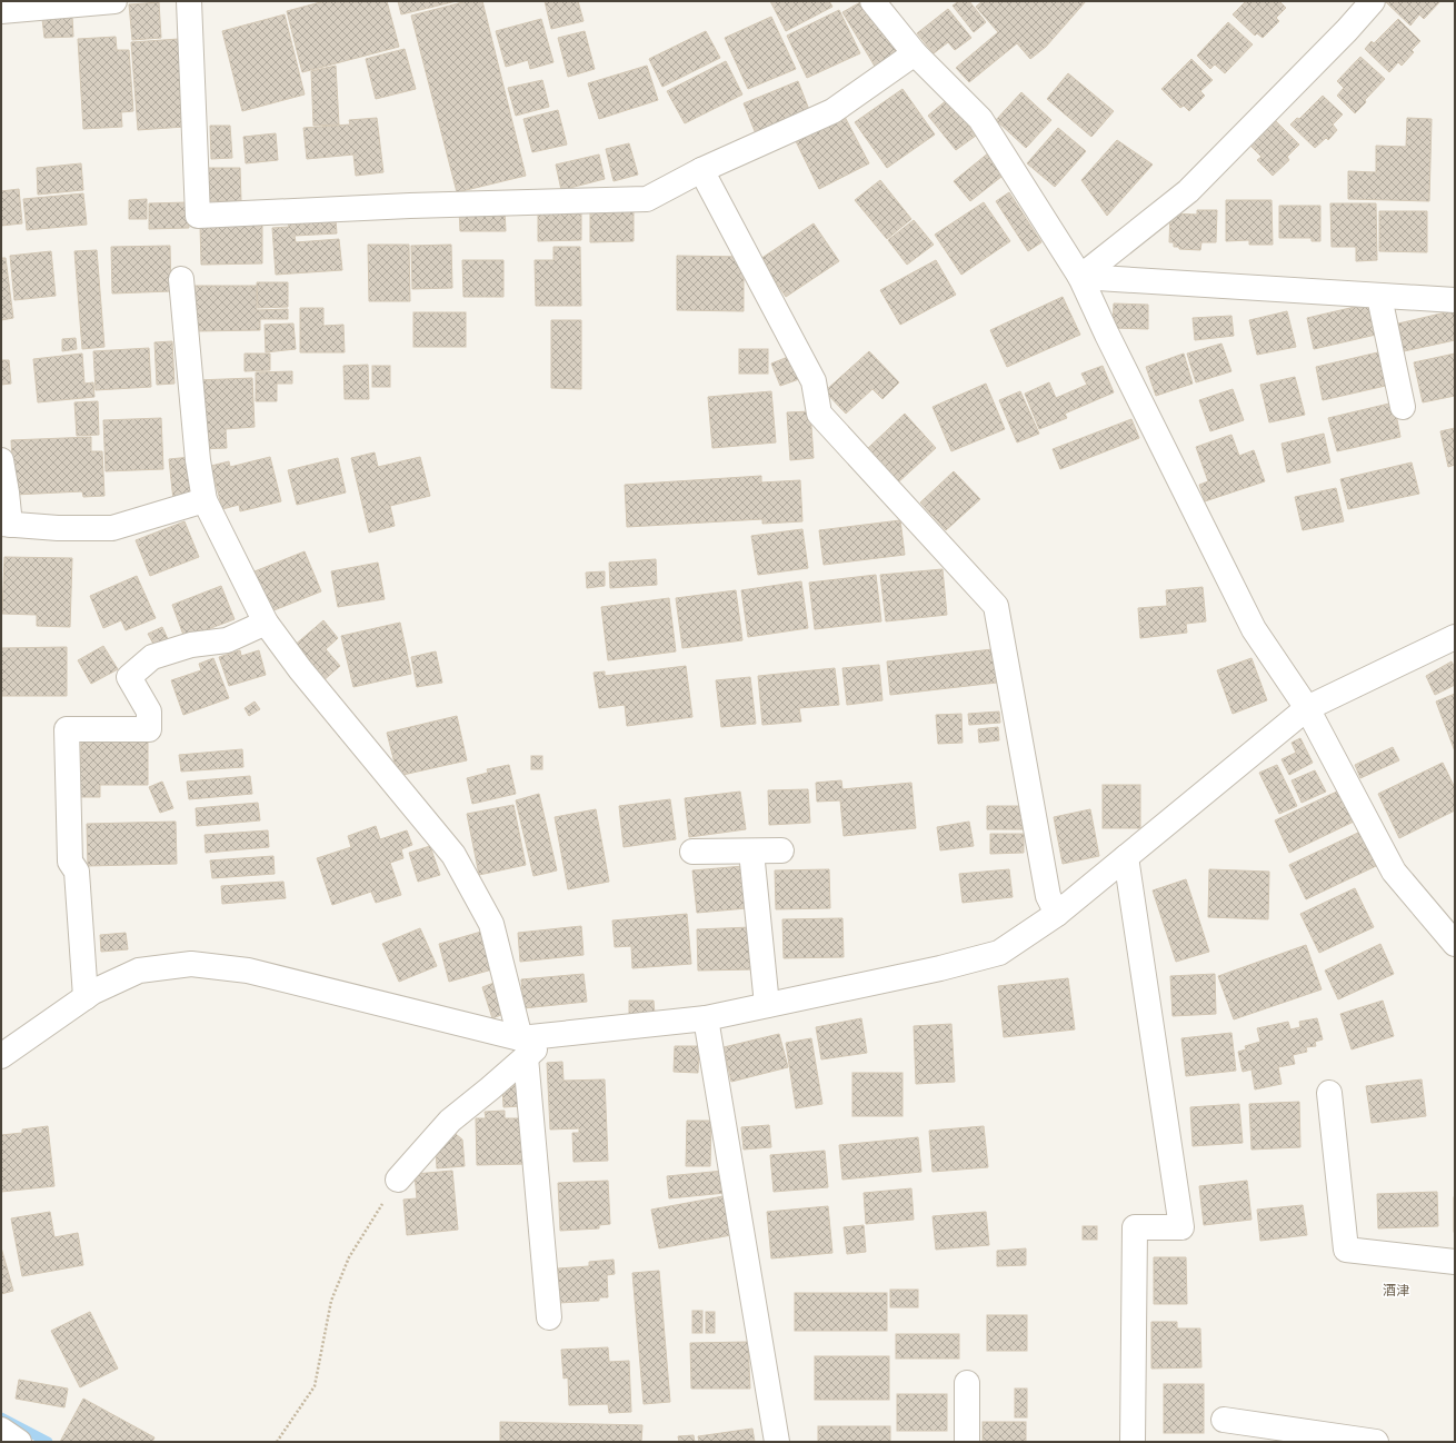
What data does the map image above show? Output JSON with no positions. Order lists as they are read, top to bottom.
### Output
{
  "districts": ["酒津"]
}
